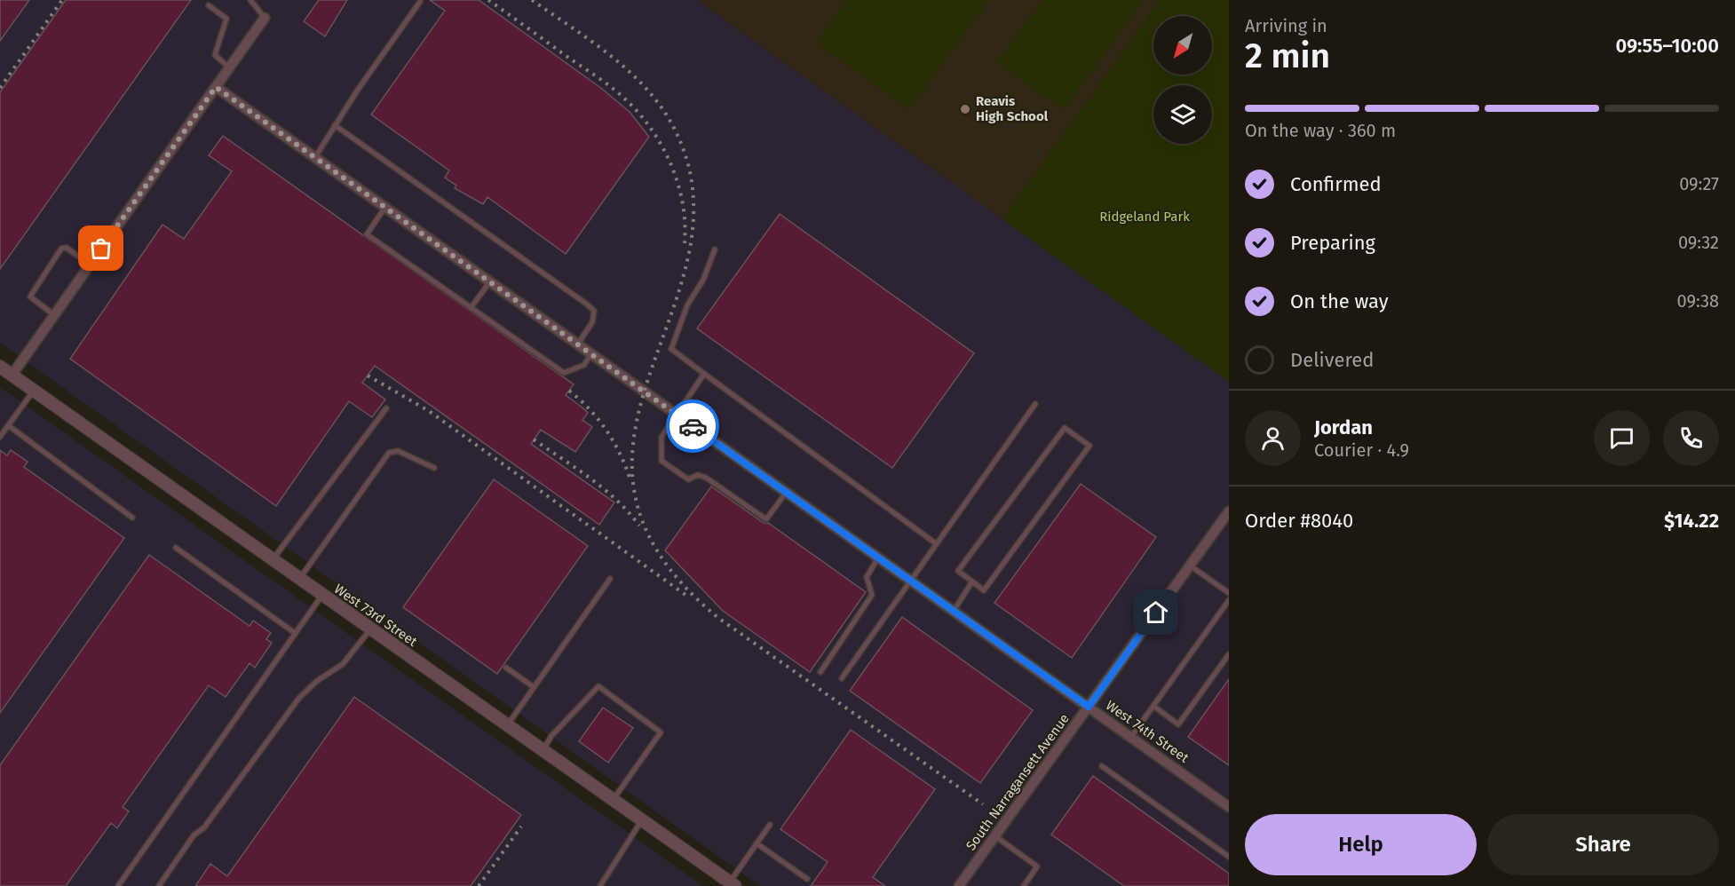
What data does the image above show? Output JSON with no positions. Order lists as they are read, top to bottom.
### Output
{
  "streets": {
    "street": ["West 73rd Street", "West 74th Street", "South Narragansett Avenue"]
  },
  "crossings": [
    ["West 74th Street", "South Narragansett Avenue"]
  ],
  "parks": ["Ridgeland Park"],
  "places": ["Reavis High School"],
  "north": "bottom left",
  "page": {
    "heading": ["2 min", "Arriving in", "09:55–10:00"],
    "panel": [
      "Jordan",
      "Courier · 4.9",
      "Order #8040",
      "$14.22"
    ],
    "bar": "On the way · 360 m",
    "list": [
      ["Confirmed", "09:27"],
      ["Preparing", "09:32"],
      ["On the way", "09:38"],
      "Delivered"
    ],
    "buttons": ["Help", "Share"]
  }
}
